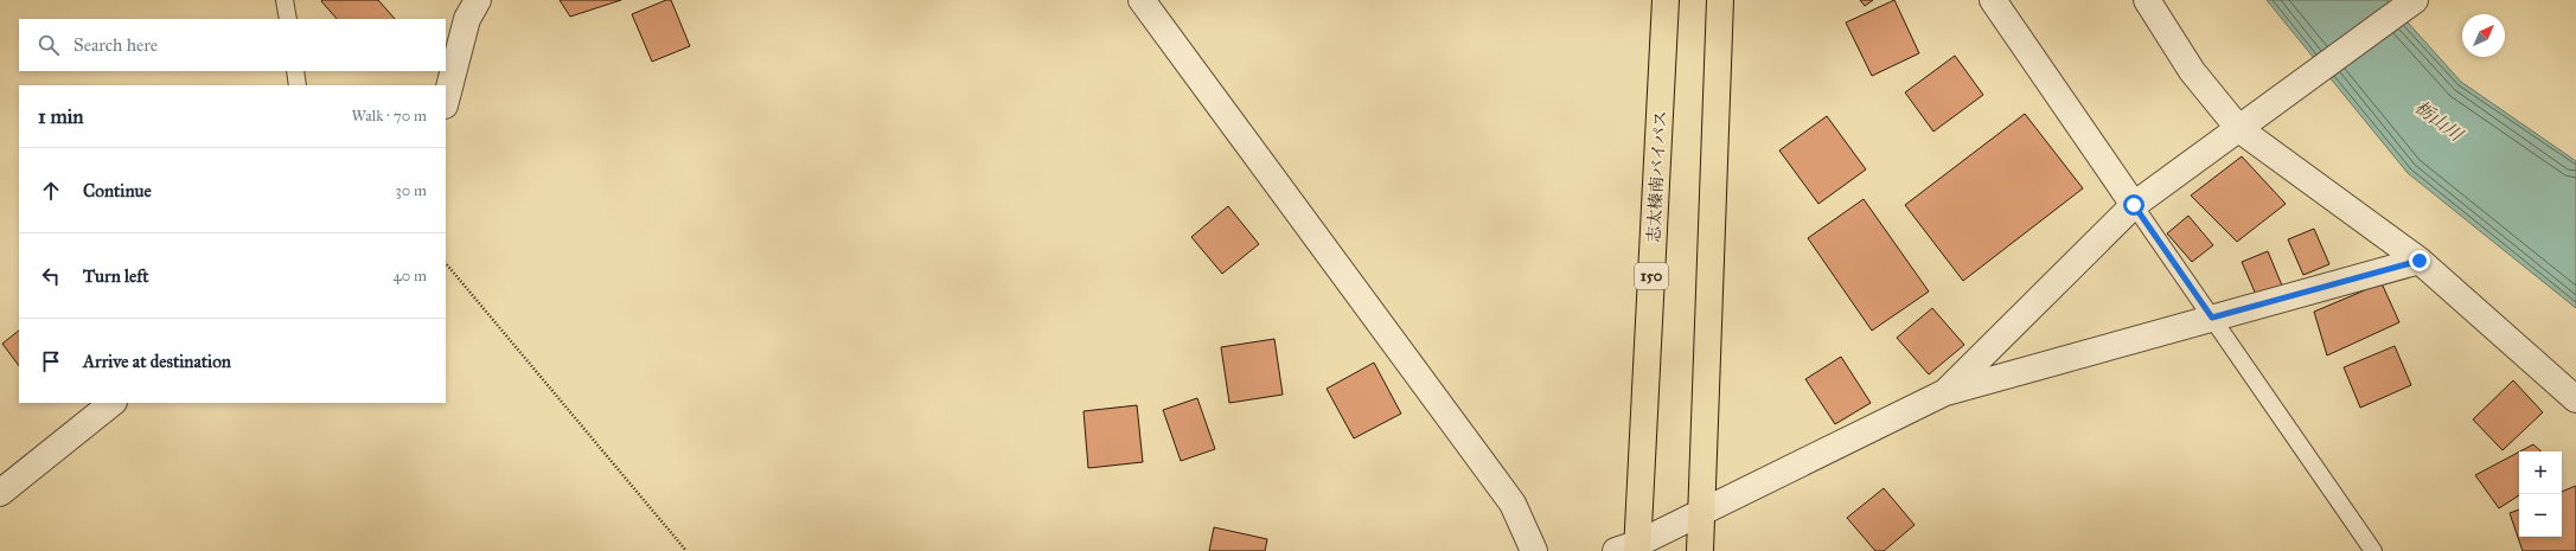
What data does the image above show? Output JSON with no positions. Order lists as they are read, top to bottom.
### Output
{
  "streets": {
    "highway": ["志太榛南バイパス", "150"]
  },
  "water": ["栃山川"],
  "north": "top right",
  "page": {
    "search": "Search here",
    "heading": ["1 min", "Walk · 70 m"],
    "list": [
      ["Continue", "30 m"],
      ["Turn left", "40 m"],
      "Arrive at destination"
    ],
    "map_buttons": ["+", "−"]
  }
}
